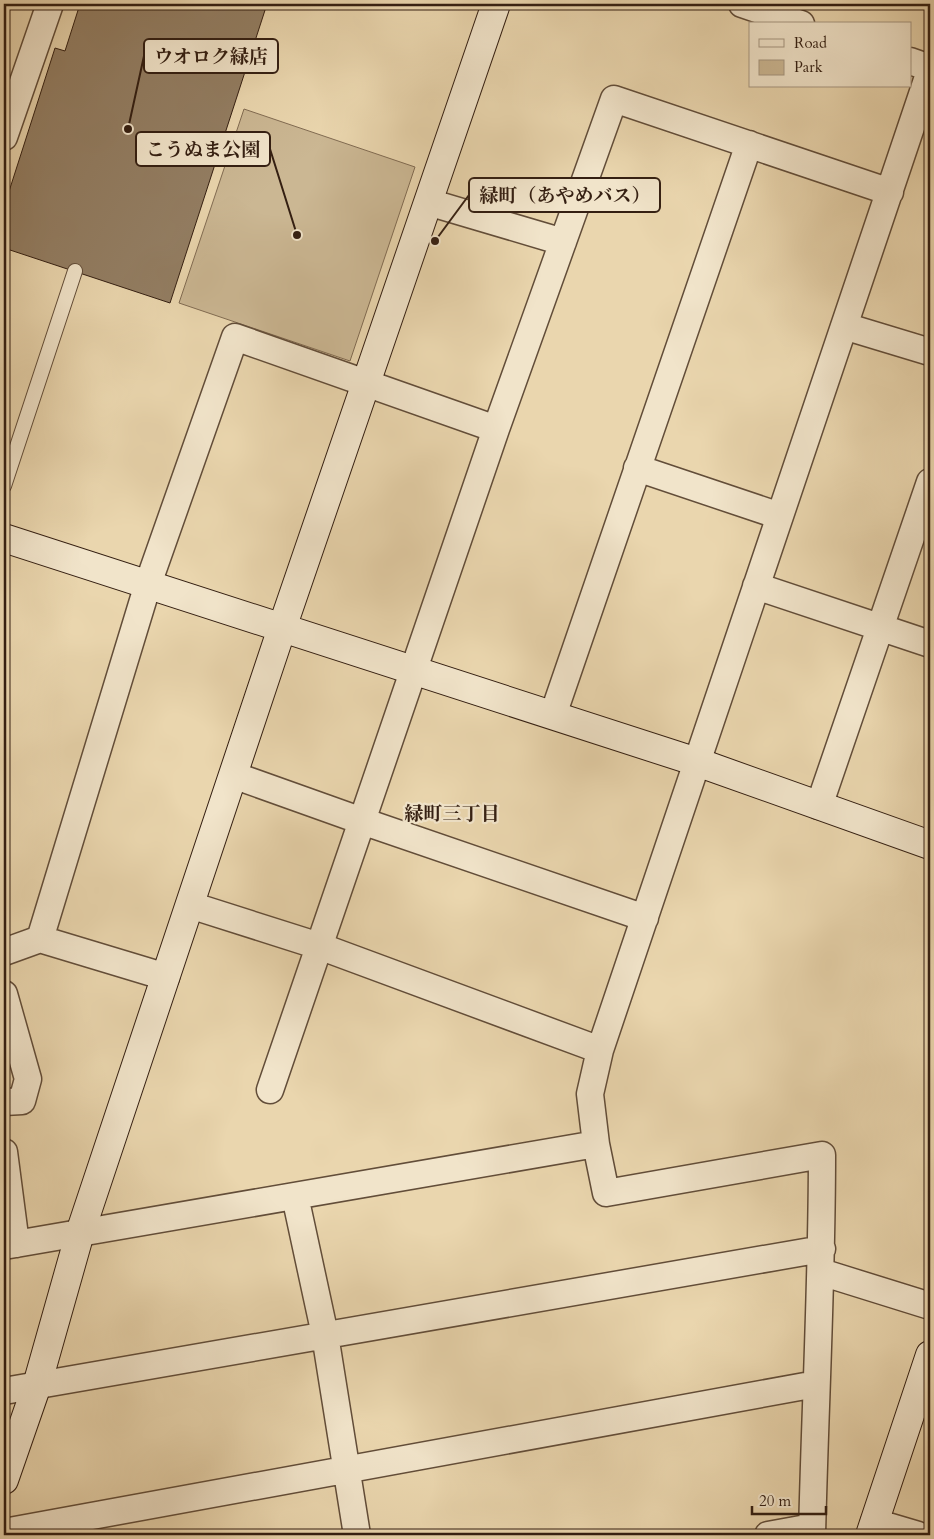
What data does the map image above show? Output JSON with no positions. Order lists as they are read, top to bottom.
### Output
{
  "districts": ["緑町三丁目"],
  "places": ["ウオロク緑店", "こうぬま公園", "緑町（あやめバス）"],
  "legend": ["Road", "Park"],
  "scale_bar": "20 m"
}
